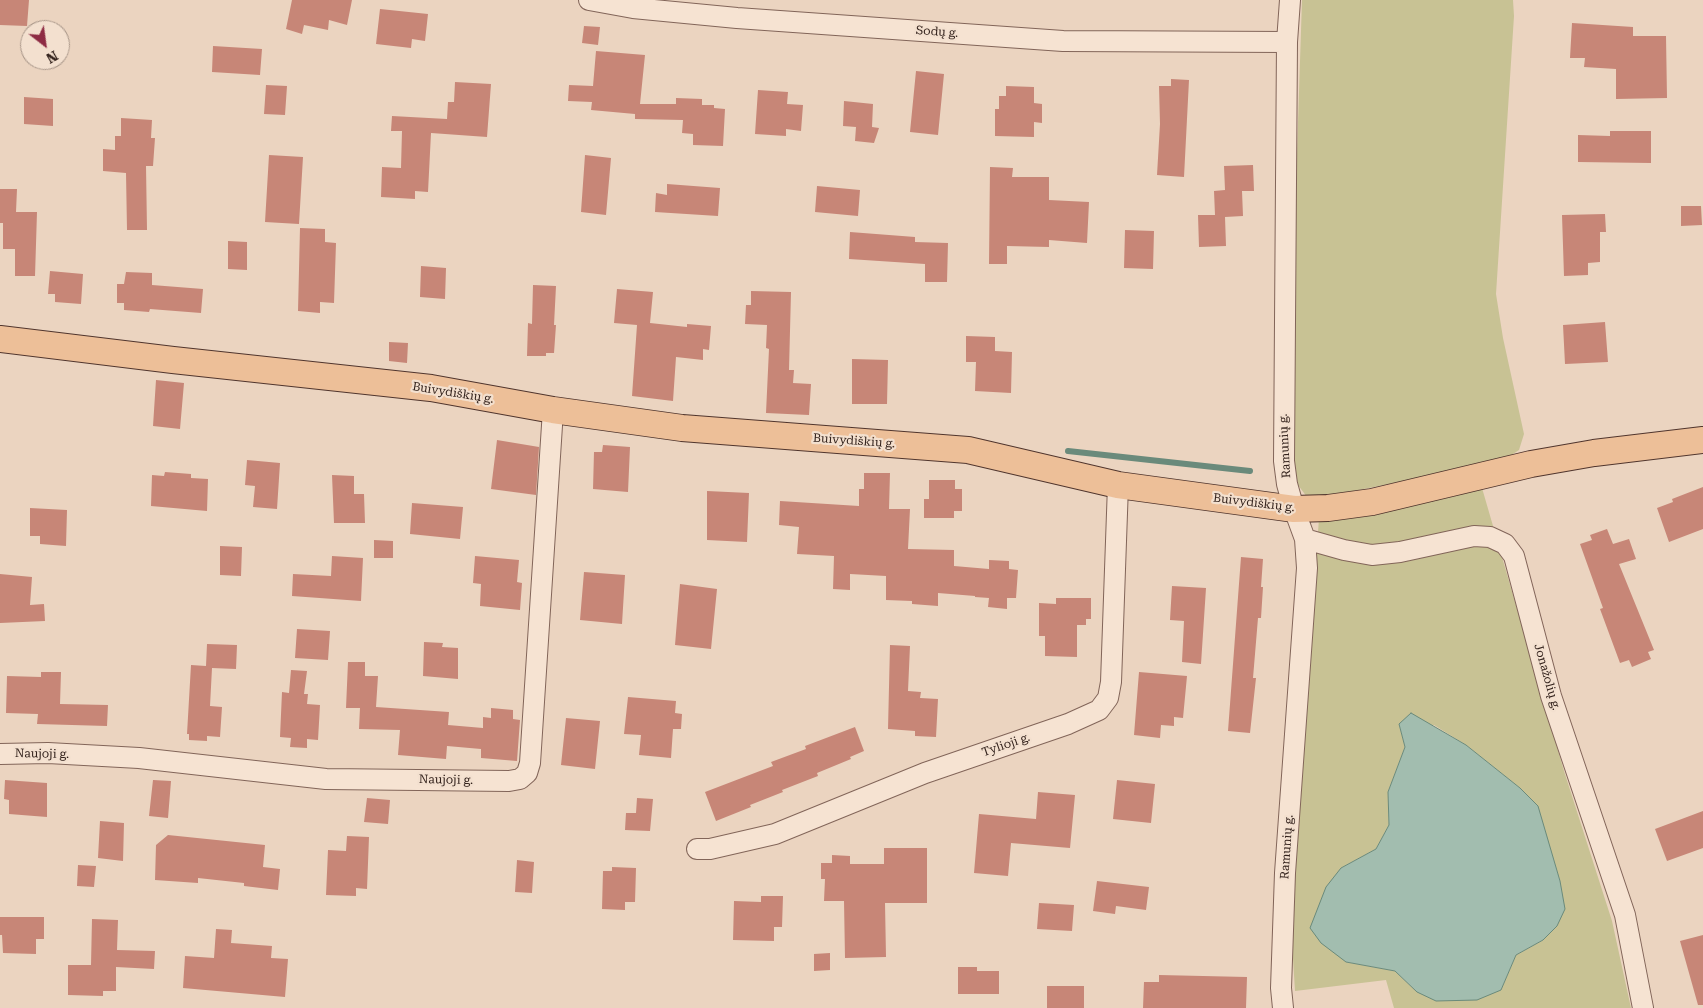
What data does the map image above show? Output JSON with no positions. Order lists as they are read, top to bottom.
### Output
{
  "streets": {
    "main road": ["Buivydiškių g."],
    "street": [
      "Sodų g.",
      "Ramunių g.",
      "Jonažolių g.",
      "Tylioji g.",
      "Naujoji g."
    ]
  },
  "crossings": [
    ["Sodų g.", "Ramunių g."],
    ["Buivydiškių g.", "Ramunių g."],
    ["Buivydiškių g.", "Tylioji g."],
    ["Buivydiškių g.", "Naujoji g."],
    ["Ramunių g.", "Jonažolių g."]
  ],
  "north": "bottom right"
}
